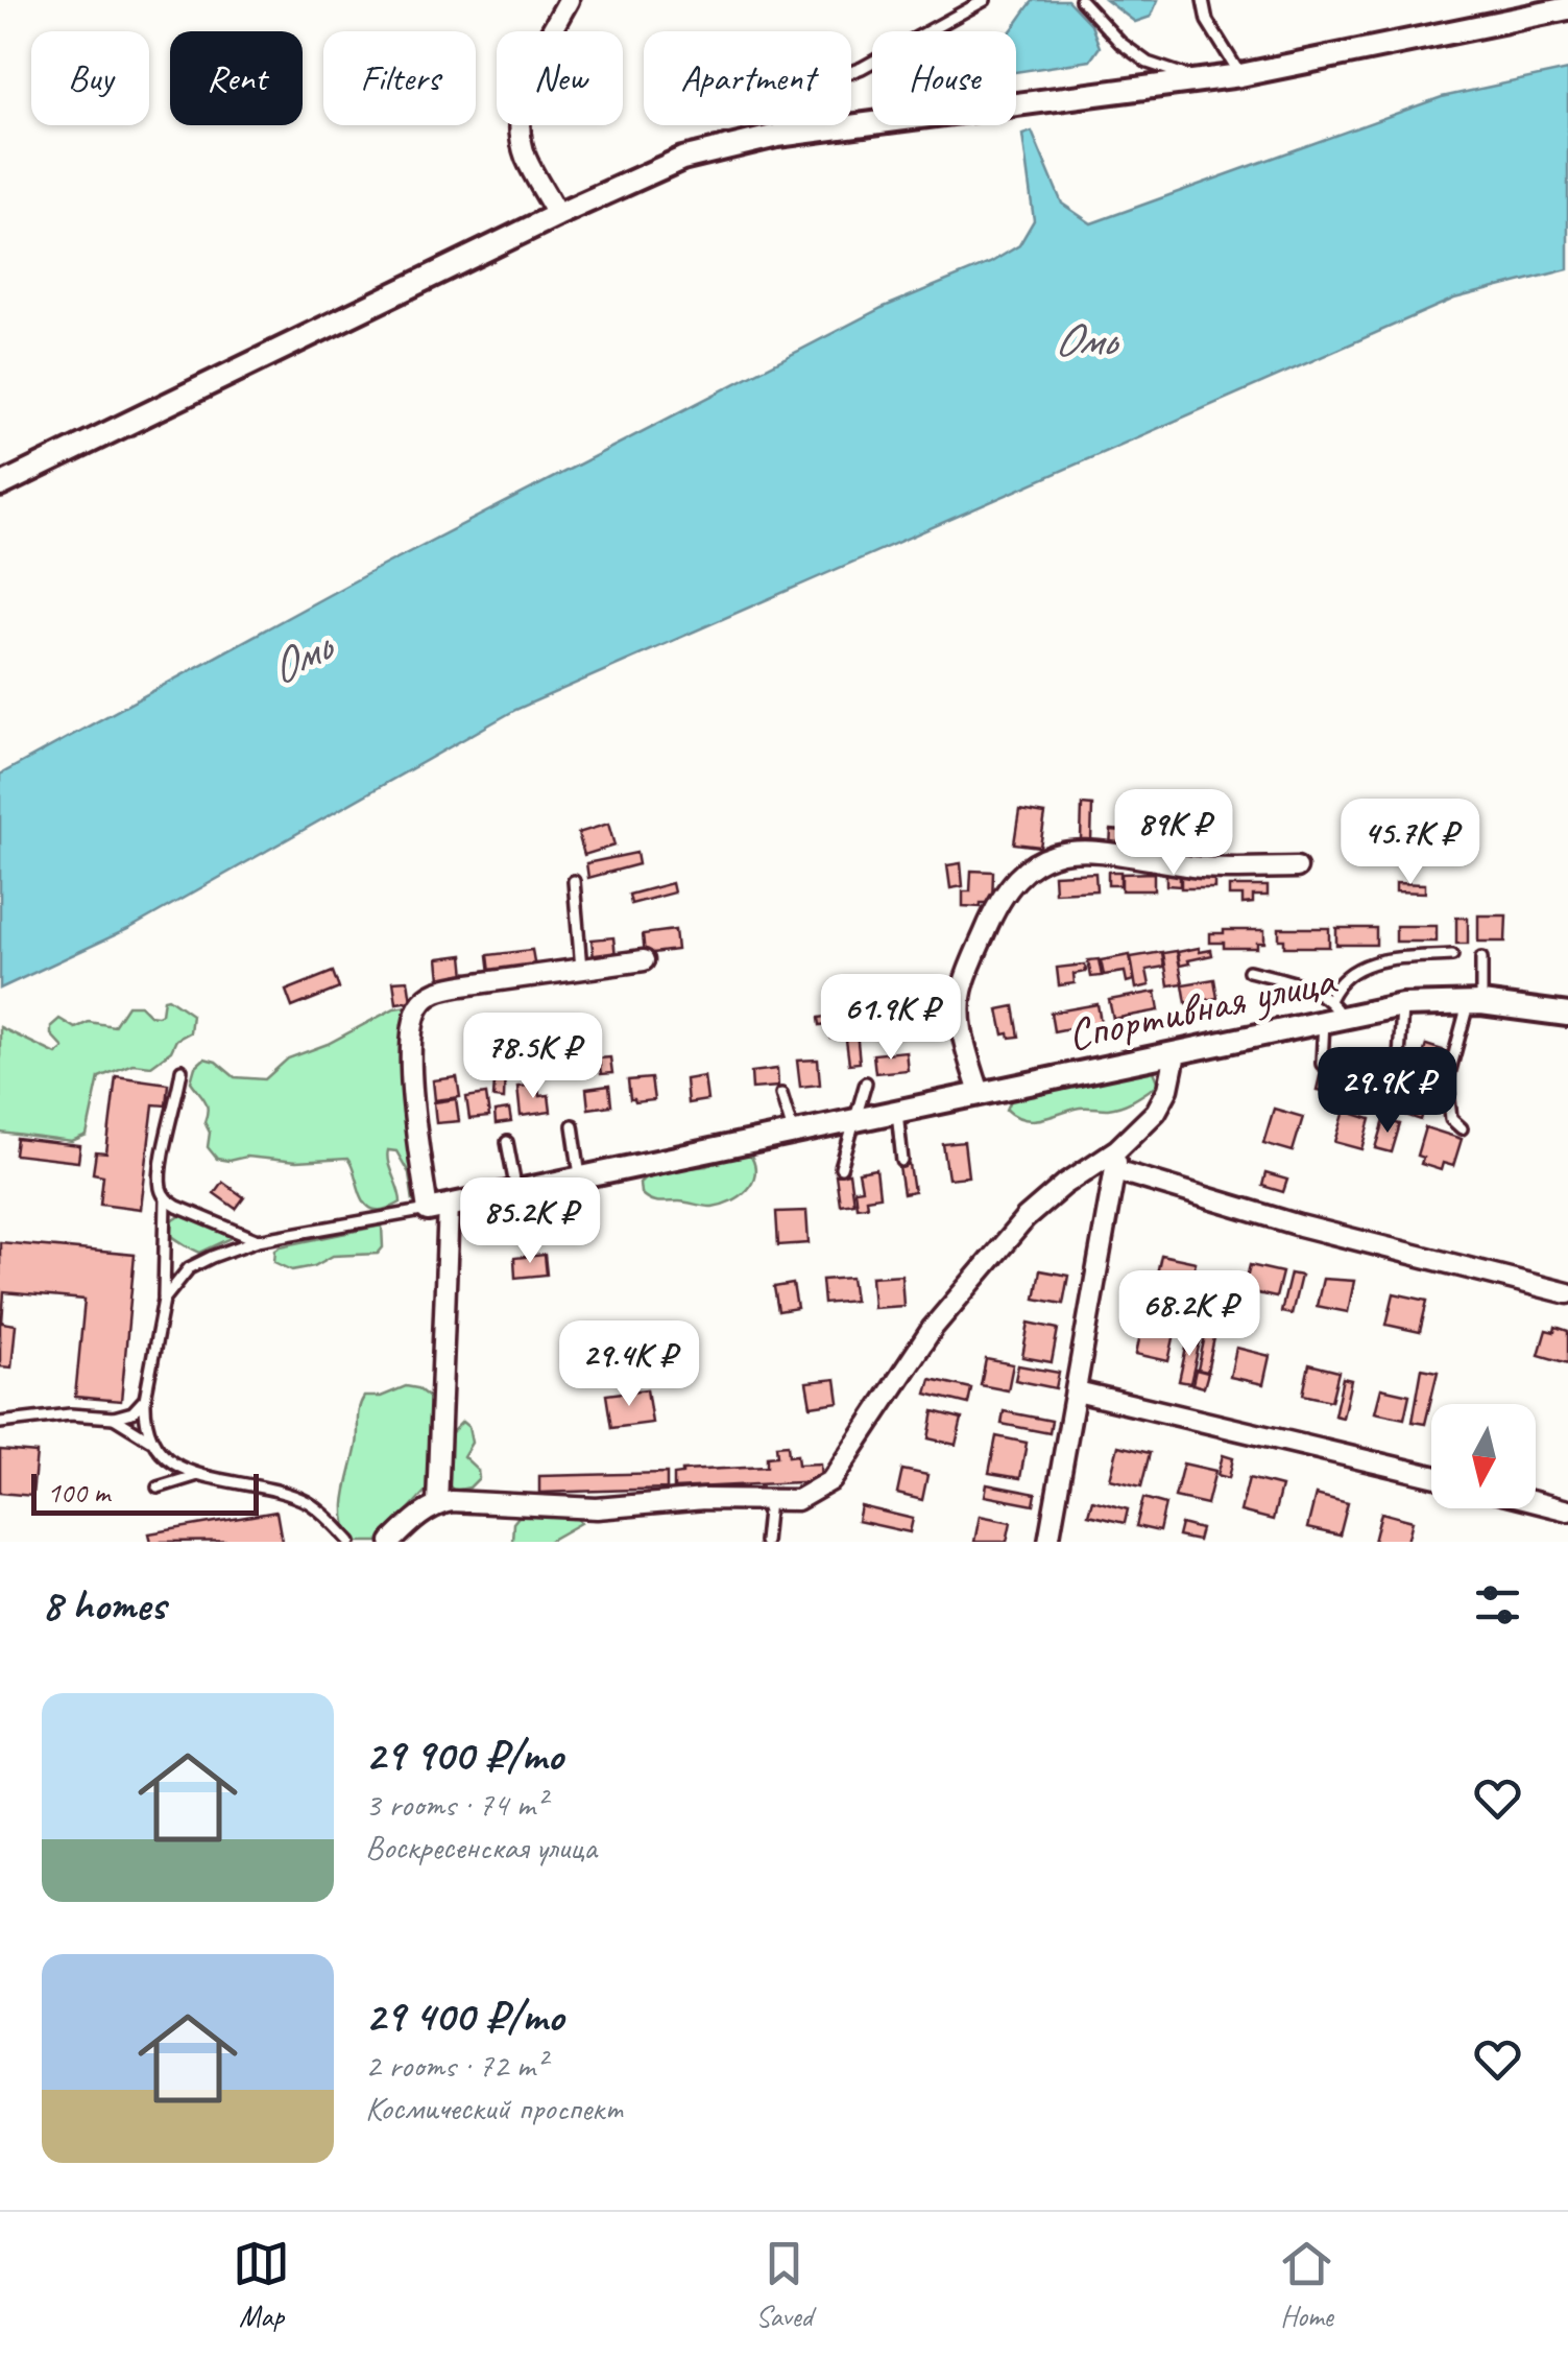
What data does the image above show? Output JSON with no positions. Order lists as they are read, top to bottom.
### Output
{
  "streets": {
    "street": ["Спортивная улица"]
  },
  "water": ["Омь"],
  "scale_bar": "100 m",
  "north": "bottom",
  "page": {
    "chip": [
      "Buy",
      "Rent",
      "Filters",
      "New",
      "Apartment",
      "House"
    ],
    "price": [
      "89K ₽",
      "45.7K ₽",
      "61.9K ₽",
      "78.5K ₽",
      "29.9K ₽",
      "85.2K ₽",
      "68.2K ₽",
      "29.4K ₽"
    ],
    "scale": "100 m",
    "heading": "8 homes",
    "list": [
      {
        "name": "29 900 ₽/mo",
        "note": "3 rooms · 74 m² · Воскресенская улица"
      },
      {
        "name": "29 400 ₽/mo",
        "note": "2 rooms · 72 m² · Космический проспект"
      }
    ],
    "tabs": ["Map", "Saved", "Home"]
  }
}
